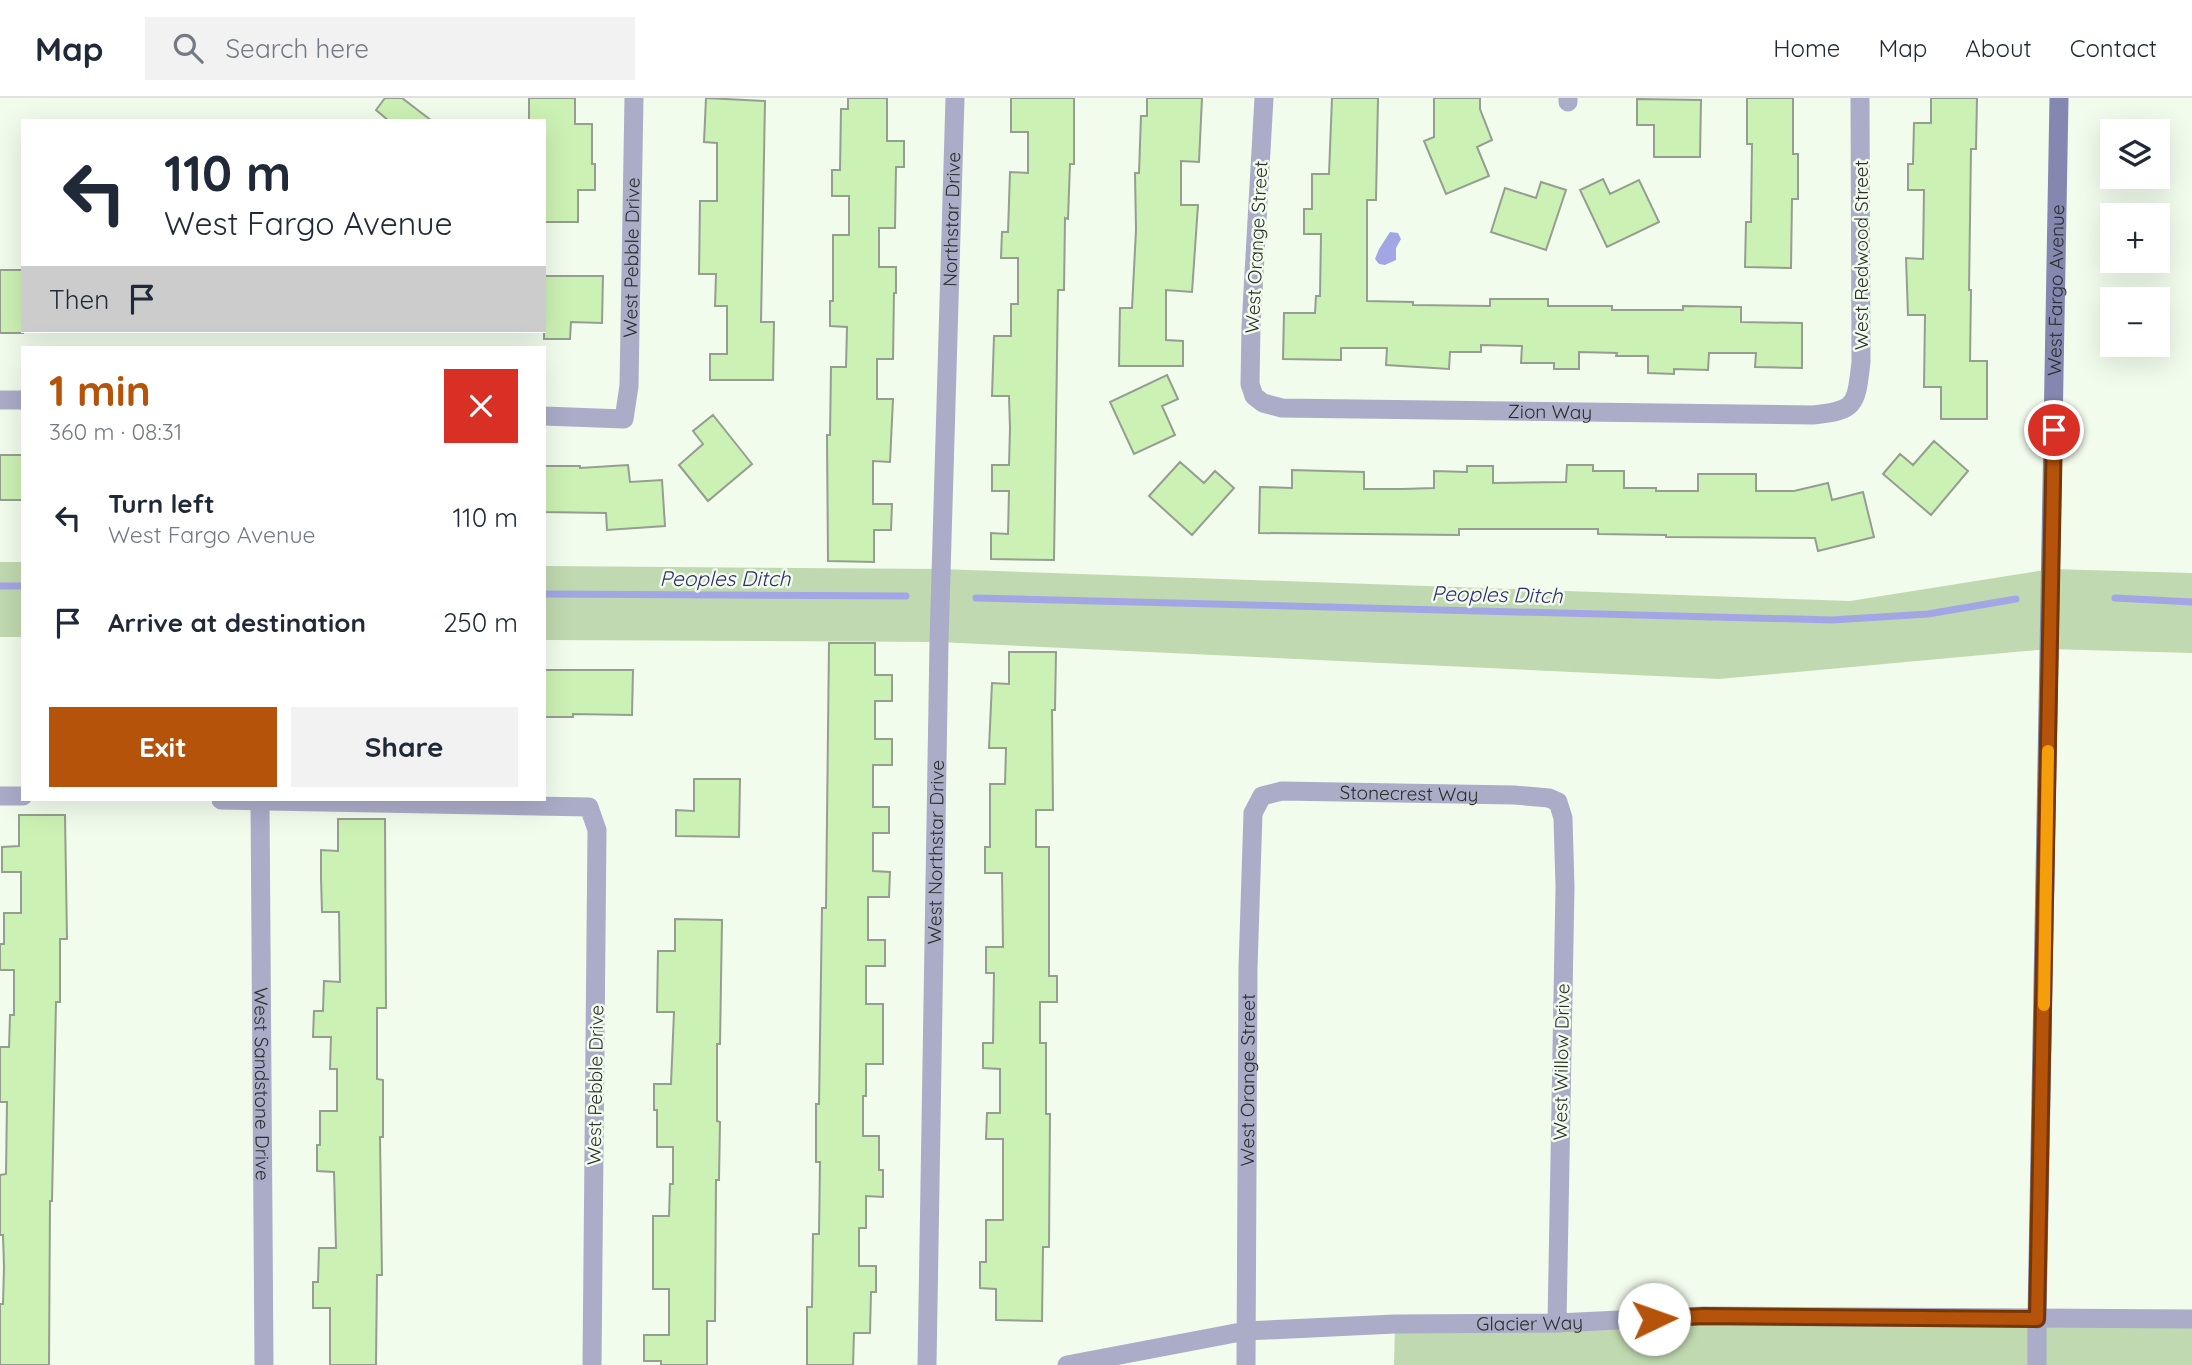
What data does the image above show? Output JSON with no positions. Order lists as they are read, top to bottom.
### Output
{
  "streets": {
    "main road": ["West Fargo Avenue"],
    "street": [
      "Northstar Drive",
      "West Orange Street",
      "West Redwood Street",
      "West Pebble Drive",
      "Zion Way",
      "Stonecrest Way",
      "West Northstar Drive",
      "West Willow Drive",
      "West Sandstone Drive",
      "Glacier Way"
    ]
  },
  "crossings": [
    ["Northstar Drive", "West Northstar Drive"],
    ["West Orange Street", "Zion Way"],
    ["West Orange Street", "Stonecrest Way"],
    ["West Orange Street", "Glacier Way"],
    ["West Redwood Street", "Zion Way"],
    ["West Fargo Avenue", "Glacier Way"],
    ["Stonecrest Way", "West Willow Drive"],
    ["West Willow Drive", "Glacier Way"]
  ],
  "water": ["Peoples Ditch"],
  "page": {
    "header": "Map",
    "search": "Search here",
    "nav": [
      "Home",
      "Map",
      "About",
      "Contact"
    ],
    "map_buttons": ["+", "−"],
    "turn": ["110 m", "West Fargo Avenue"],
    "then": "Then",
    "heading": ["1 min", "360 m · 08:31"],
    "list": [
      {
        "name": "Turn left",
        "note": "West Fargo Avenue",
        "value": "110 m"
      },
      {
        "name": "Arrive at destination",
        "value": "250 m"
      }
    ],
    "buttons": ["Exit", "Share"]
  }
}
